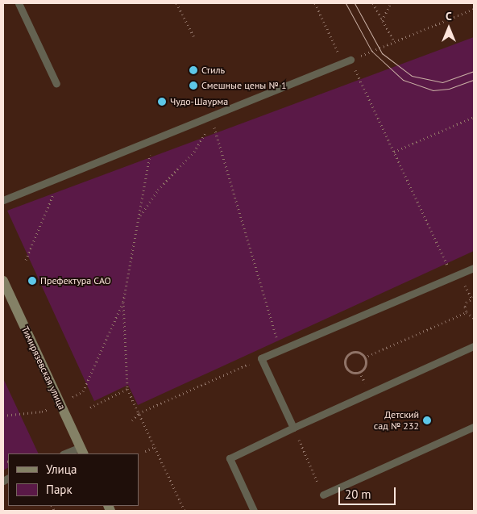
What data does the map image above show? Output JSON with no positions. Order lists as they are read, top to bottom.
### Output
{
  "streets": {
    "main road": ["Тимирязевская улица"]
  },
  "places": [
    "Стиль",
    "Смешные цены № 1",
    "Чудо-Шаурма",
    "Префектура САО",
    "Детский сад № 232"
  ],
  "legend": ["Улица", "Парк"],
  "scale_bar": "20 m",
  "north": "top"
}
